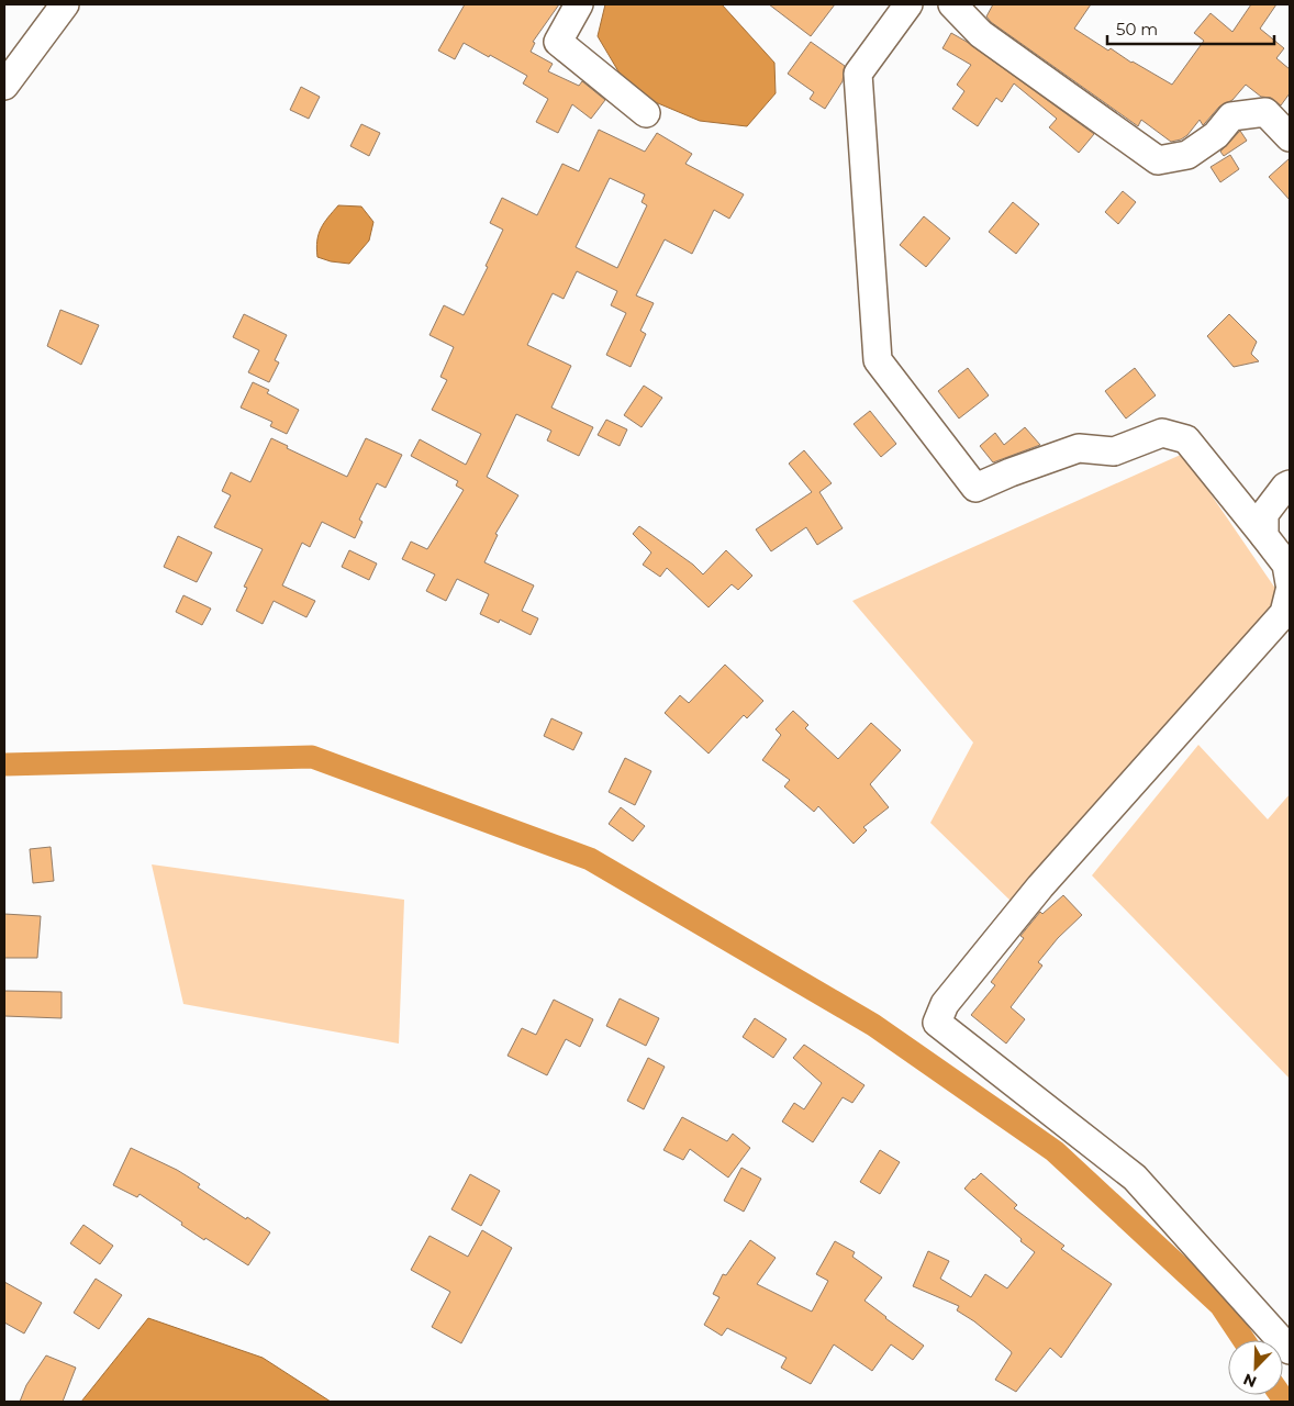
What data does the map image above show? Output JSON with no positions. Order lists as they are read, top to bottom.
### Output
{
  "scale_bar": "50 m",
  "north": "bottom left"
}
